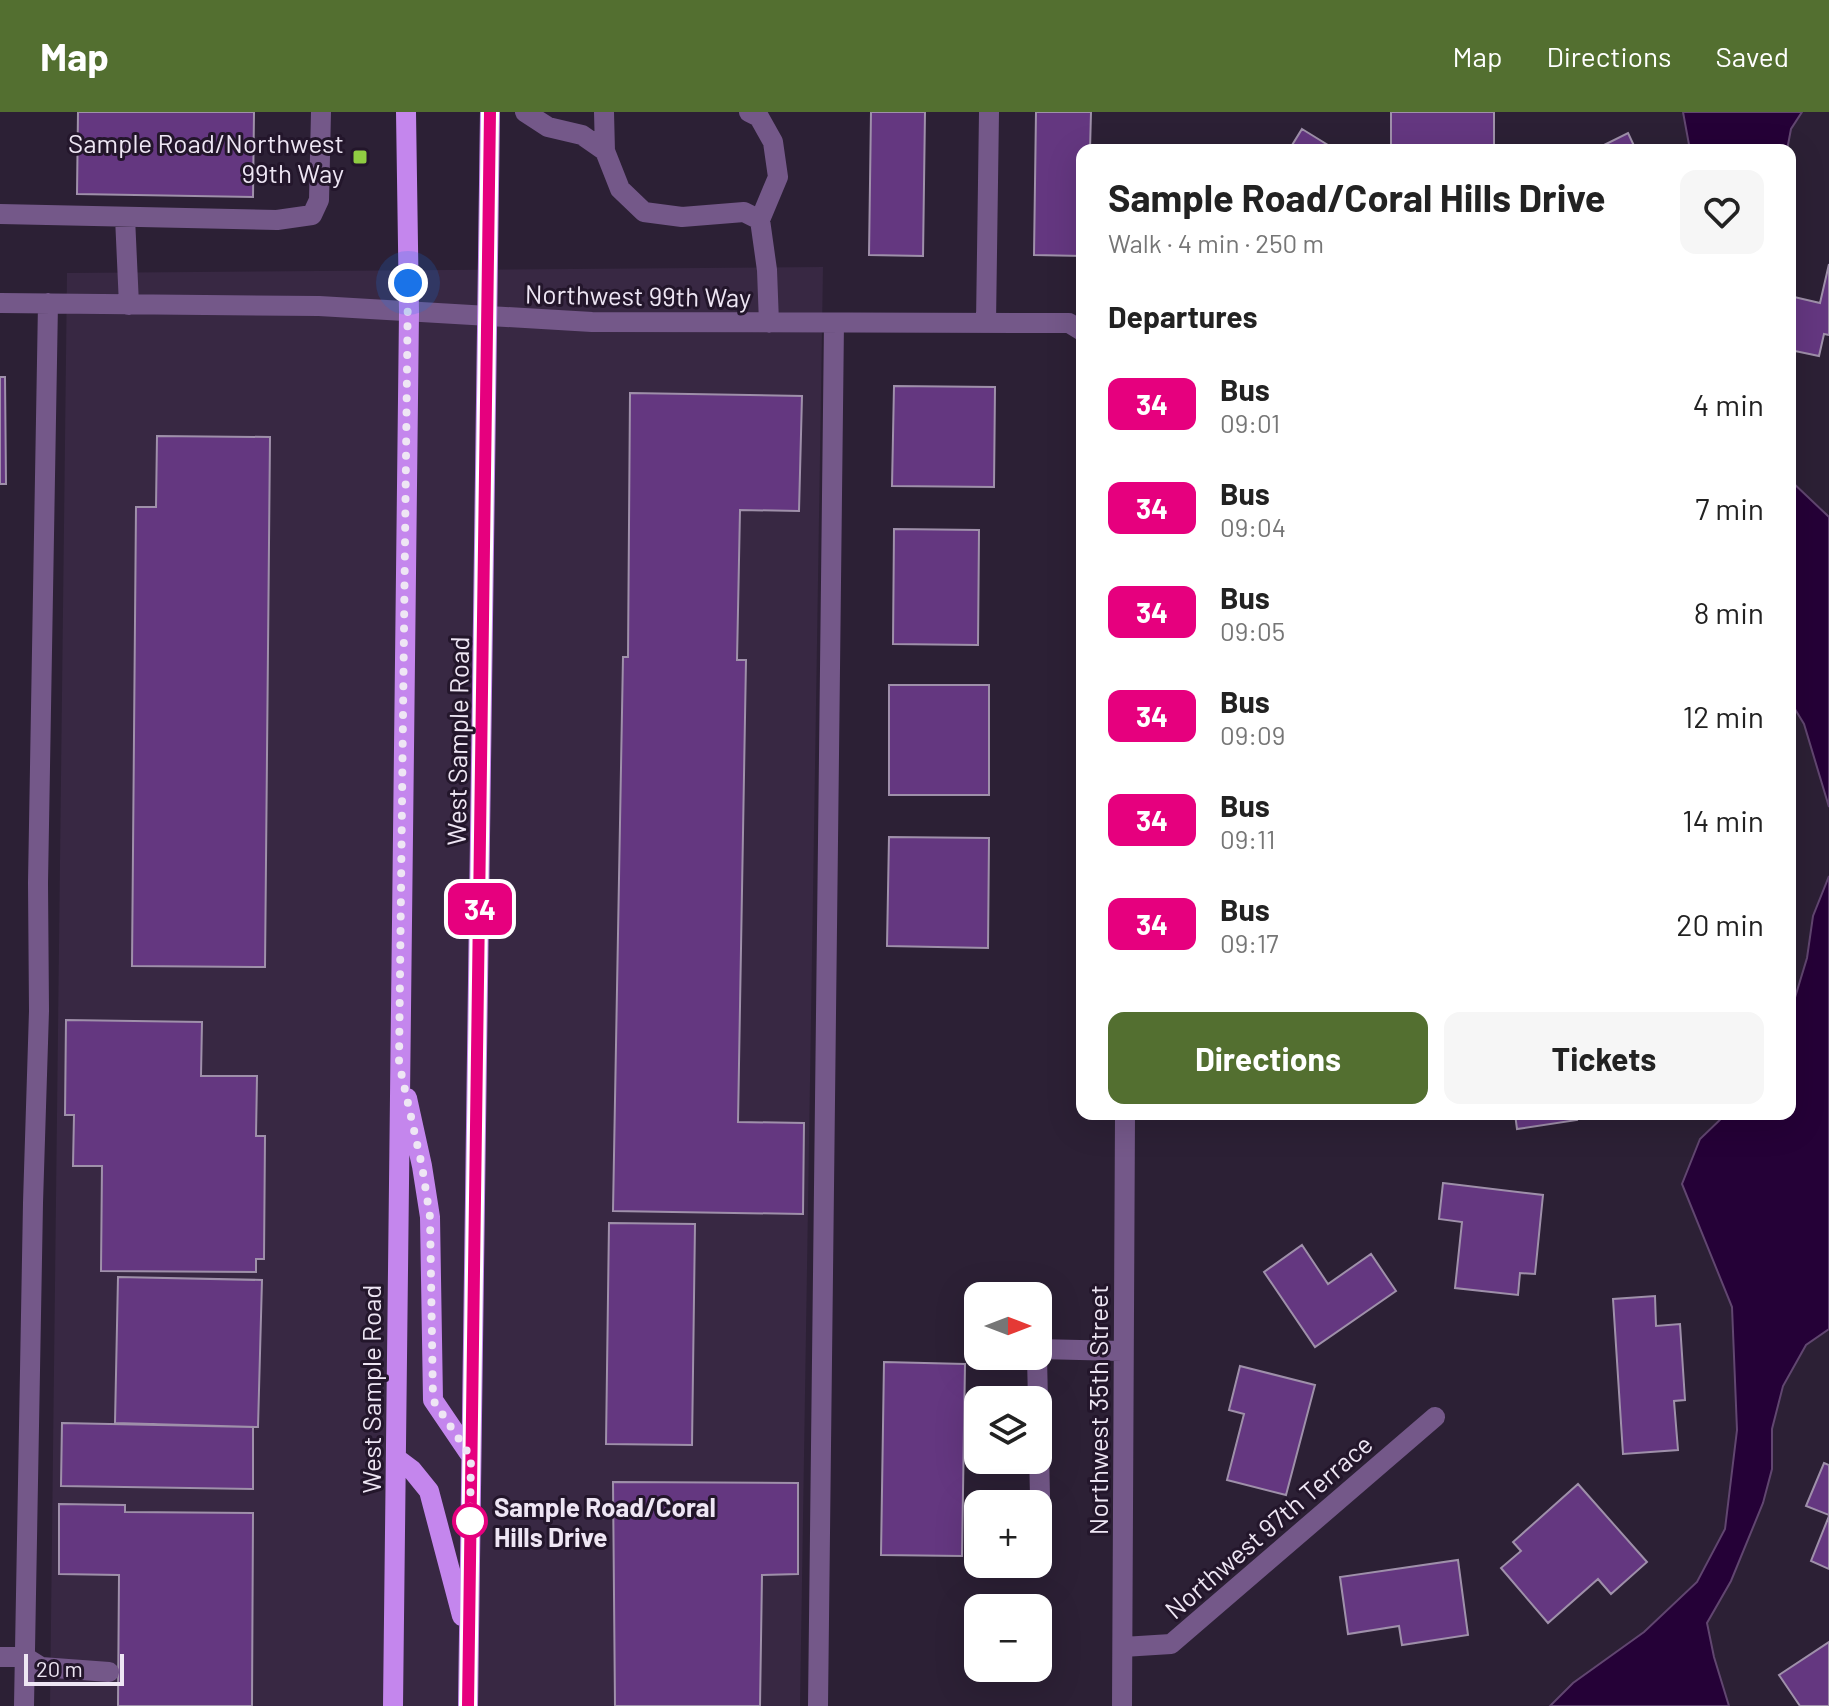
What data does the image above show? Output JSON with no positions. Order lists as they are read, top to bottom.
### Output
{
  "streets": {
    "main road": ["West Sample Road"],
    "street": ["Northwest 99th Way", "Northwest 35th Street", "Northwest 97th Terrace"]
  },
  "crossings": [
    ["Northwest 99th Way", "West Sample Road"],
    ["Northwest 35th Street", "Northwest 97th Terrace"]
  ],
  "places": {
    "transit": ["Sample Road/Northwest 99th Way"],
    "other": ["Sample Road/Coral Hills Drive"]
  },
  "lines": ["bus line 34"],
  "scale_bar": "20 m",
  "north": "right",
  "page": {
    "header": "Map",
    "nav": ["Map", "Directions", "Saved"],
    "on_map": "34",
    "heading": [
      ["Sample Road/Coral Hills Drive", "Walk · 4 min · 250 m"],
      "Departures"
    ],
    "list": [
      {
        "mark": "34",
        "name": "Bus",
        "note": "09:01",
        "value": "4 min"
      },
      {
        "mark": "34",
        "name": "Bus",
        "note": "09:04",
        "value": "7 min"
      },
      {
        "mark": "34",
        "name": "Bus",
        "note": "09:05",
        "value": "8 min"
      },
      {
        "mark": "34",
        "name": "Bus",
        "note": "09:09",
        "value": "12 min"
      },
      {
        "mark": "34",
        "name": "Bus",
        "note": "09:11",
        "value": "14 min"
      },
      {
        "mark": "34",
        "name": "Bus",
        "note": "09:17",
        "value": "20 min"
      }
    ],
    "buttons": ["Directions", "Tickets"],
    "map_buttons": ["+", "−"],
    "scale": "20 m"
  }
}
